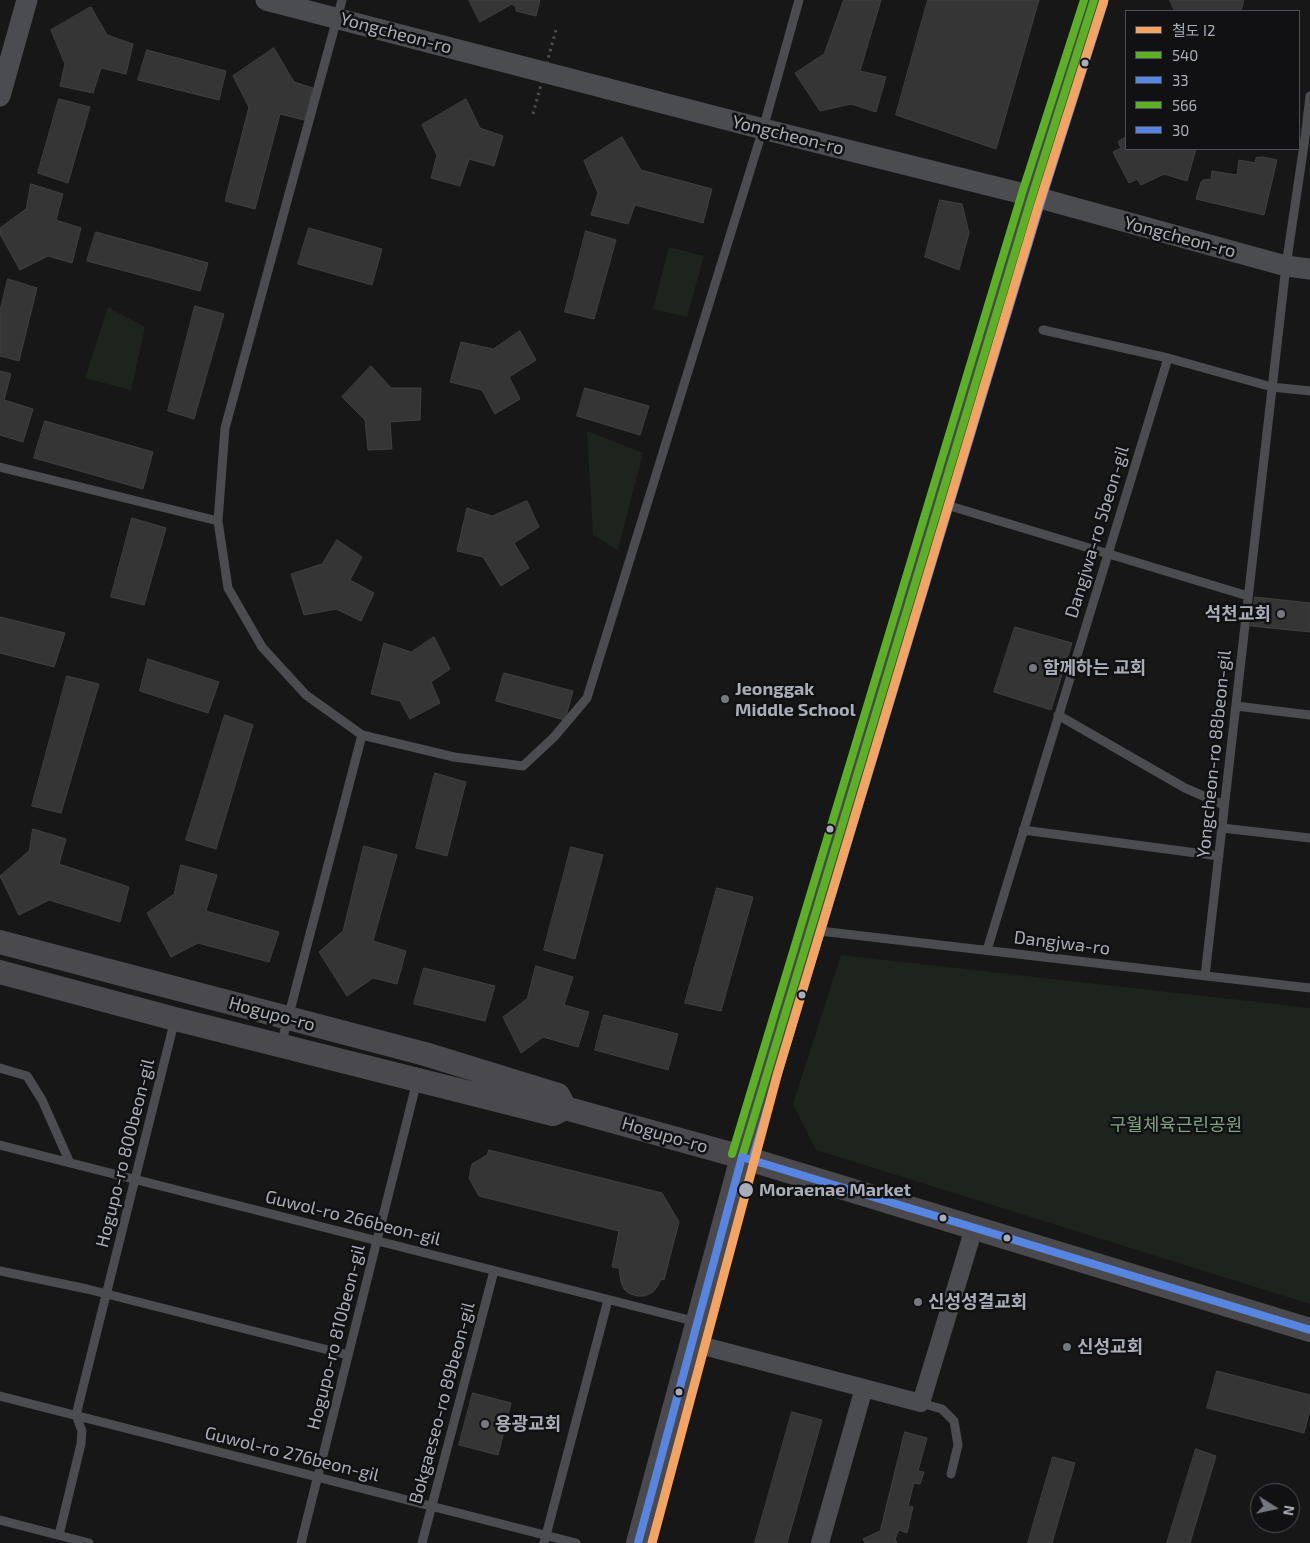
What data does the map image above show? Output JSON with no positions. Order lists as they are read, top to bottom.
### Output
{
  "streets": {
    "main road": ["Hogupo-ro"],
    "street": ["Yongcheon-ro"],
    "lane": [
      "Dangjwa-ro 5beon-gil",
      "Yongcheon-ro 88beon-gil",
      "Dangjwa-ro",
      "Hogupo-ro 800beon-gil",
      "Guwol-ro 266beon-gil",
      "Hogupo-ro 810beon-gil",
      "Bokgaeseo-ro 89beon-gil",
      "Guwol-ro 276beon-gil"
    ]
  },
  "crossings": [
    ["Yongcheon-ro", "Yongcheon-ro 88beon-gil"],
    ["Dangjwa-ro 5beon-gil", "Dangjwa-ro"],
    ["Yongcheon-ro 88beon-gil", "Dangjwa-ro"],
    ["Hogupo-ro", "Hogupo-ro 800beon-gil"],
    ["Hogupo-ro", "Hogupo-ro 810beon-gil"],
    ["Hogupo-ro 800beon-gil", "Guwol-ro 266beon-gil"],
    ["Hogupo-ro 800beon-gil", "Guwol-ro 276beon-gil"],
    ["Guwol-ro 266beon-gil", "Hogupo-ro 810beon-gil"],
    ["Guwol-ro 266beon-gil", "Bokgaeseo-ro 89beon-gil"],
    ["Hogupo-ro 810beon-gil", "Guwol-ro 276beon-gil"],
    ["Bokgaeseo-ro 89beon-gil", "Guwol-ro 276beon-gil"]
  ],
  "parks": ["구월체육근린공원"],
  "places": [
    "석천교회",
    "함께하는 교회",
    "Jeonggak Middle School",
    "Moraenae Market",
    "신성성결교회",
    "신성교회",
    "용광교회"
  ],
  "lines": [
    "rail line I2",
    "transit line 540",
    "transit line 566",
    "transit line 33",
    "transit line 30"
  ],
  "legend": [
    "철도 I2",
    "540",
    "33",
    "566",
    "30"
  ],
  "north": "right"
}
